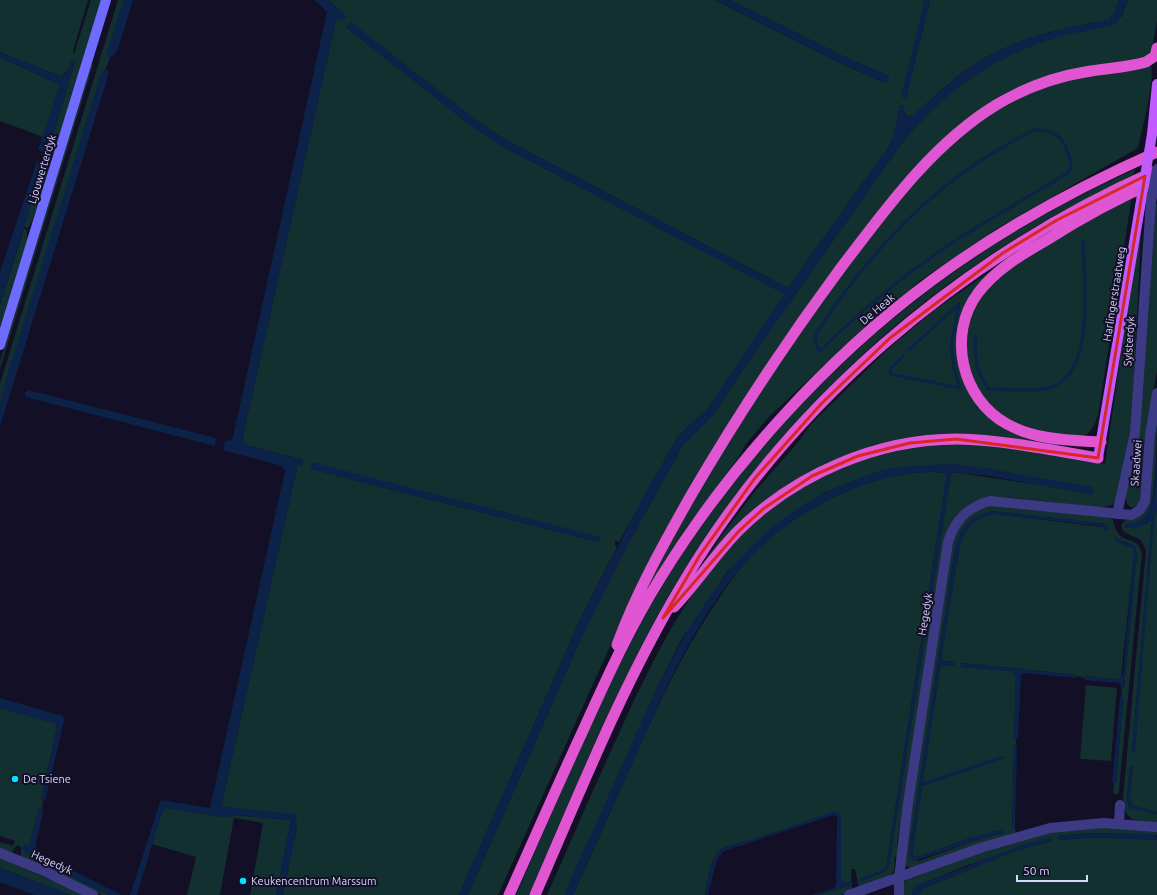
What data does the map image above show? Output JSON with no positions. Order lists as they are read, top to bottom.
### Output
{
  "streets": {
    "highway": ["De Heak"],
    "main road": ["Ljouwerterdyk", "Harlingerstraatweg"],
    "street": ["Sylsterdyk", "Skaadwei", "Hegedyk"]
  },
  "crossings": [
    ["Sylsterdyk", "Skaadwei"],
    ["Sylsterdyk", "Hegedyk"],
    ["Skaadwei", "Hegedyk"]
  ],
  "places": ["De Tsiene", "Keukencentrum Marssum"],
  "scale_bar": "50 m"
}
